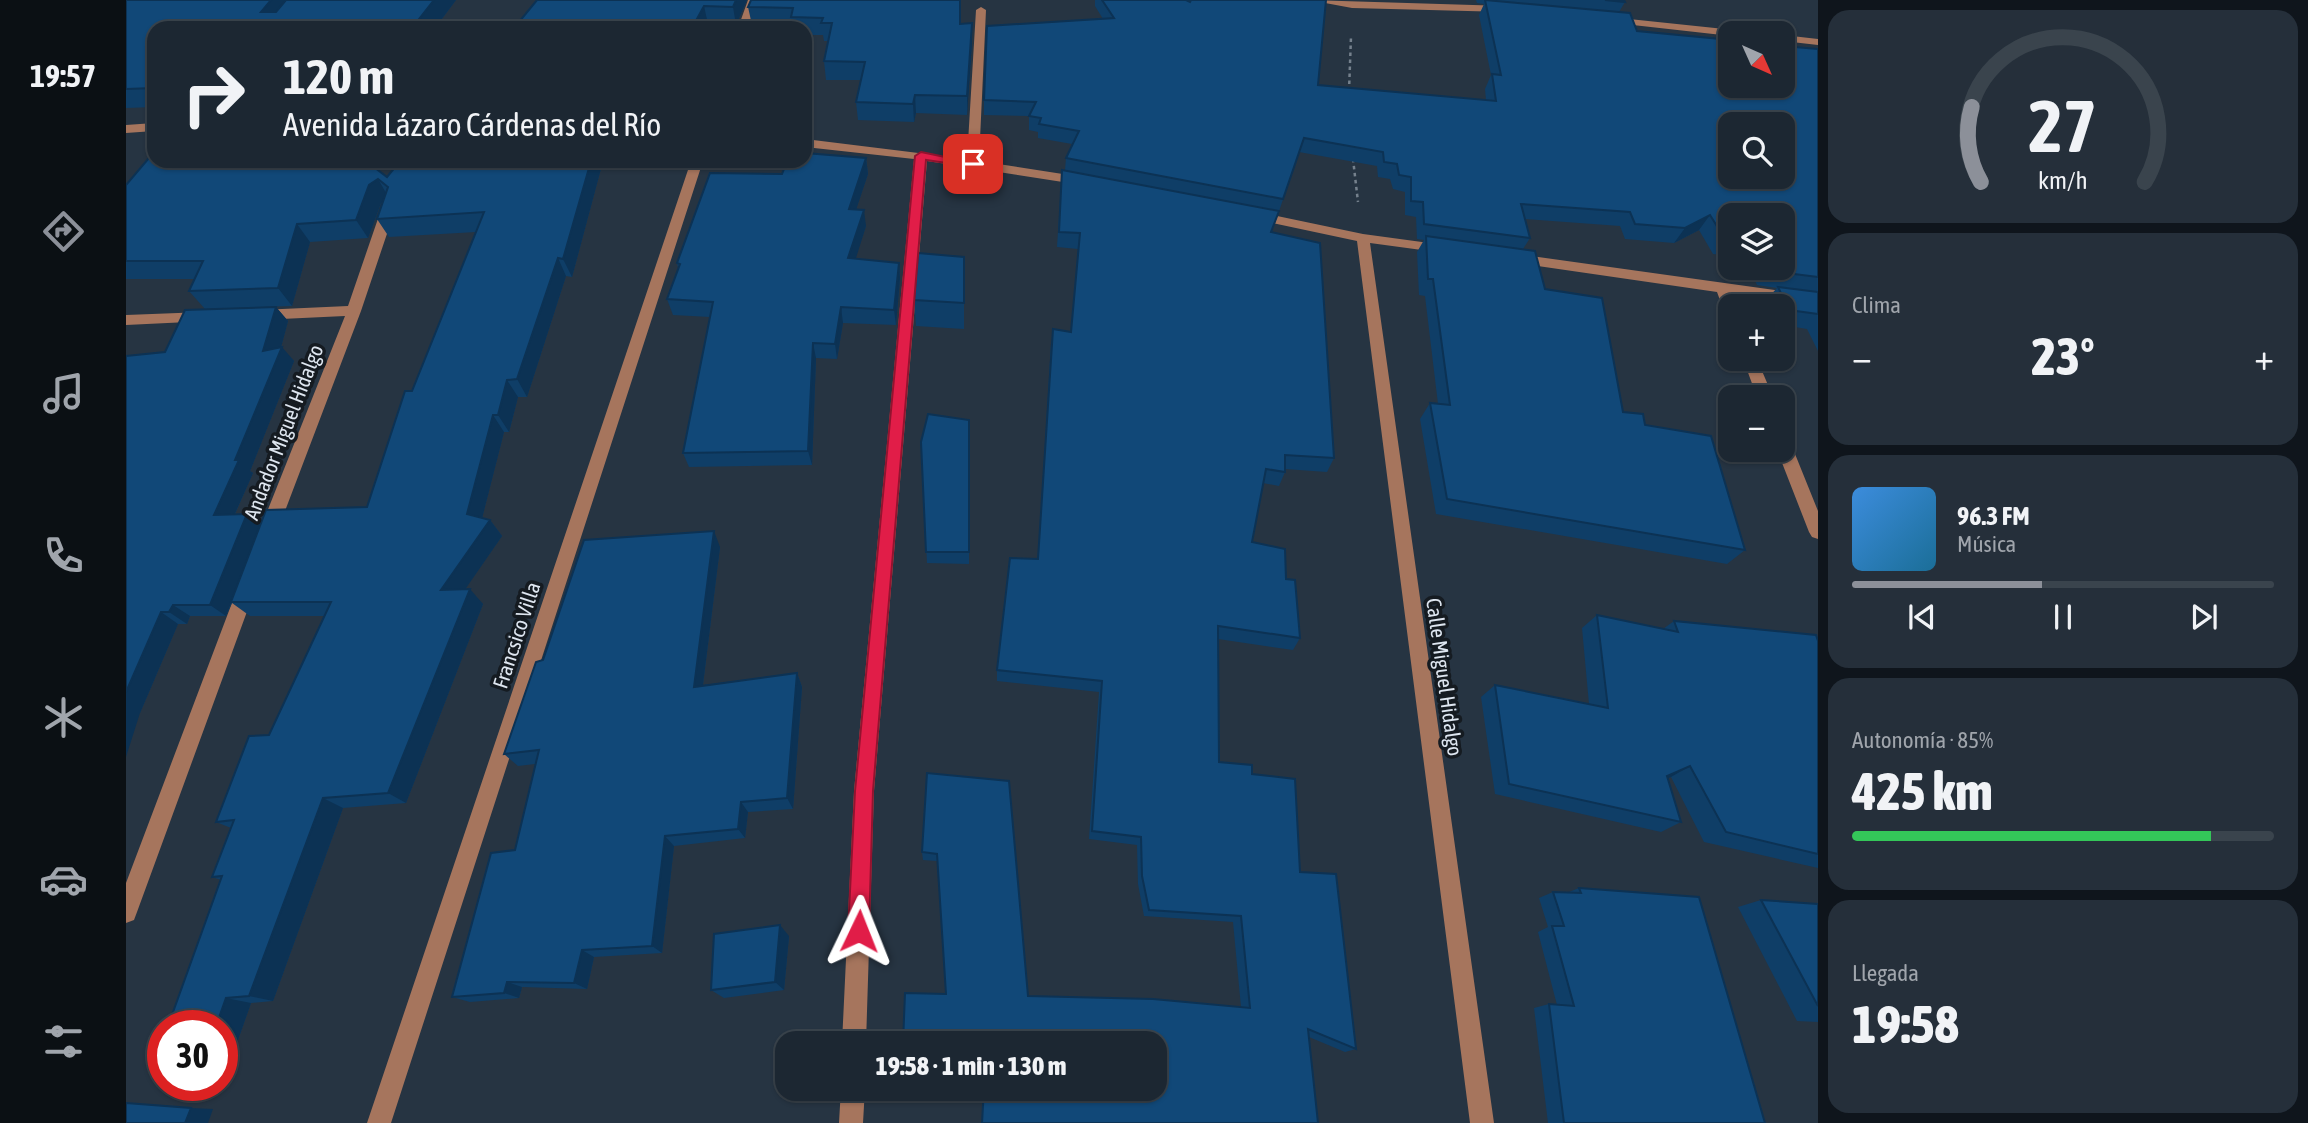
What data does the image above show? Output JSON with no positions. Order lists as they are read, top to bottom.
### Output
{
  "streets": {
    "street": ["Andador Miguel Hidalgo", "Francsico Villa", "Calle Miguel Hidalgo"]
  },
  "north": "bottom right",
  "page": {
    "tabs": "19:57",
    "map_buttons": ["+", "−"],
    "turn": ["120 m", "Avenida Lázaro Cárdenas del Río"],
    "tile": [
      "Clima",
      ["Autonomía · 85%", "425 km"],
      ["Llegada", "19:58"]
    ],
    "heat": ["−", "23°", "+"],
    "song": ["96.3 FM", "Música"],
    "limit": "30",
    "trip": "19:58 · 1 min · 130 m",
    "gauge": ["27", "km/h"]
  }
}
